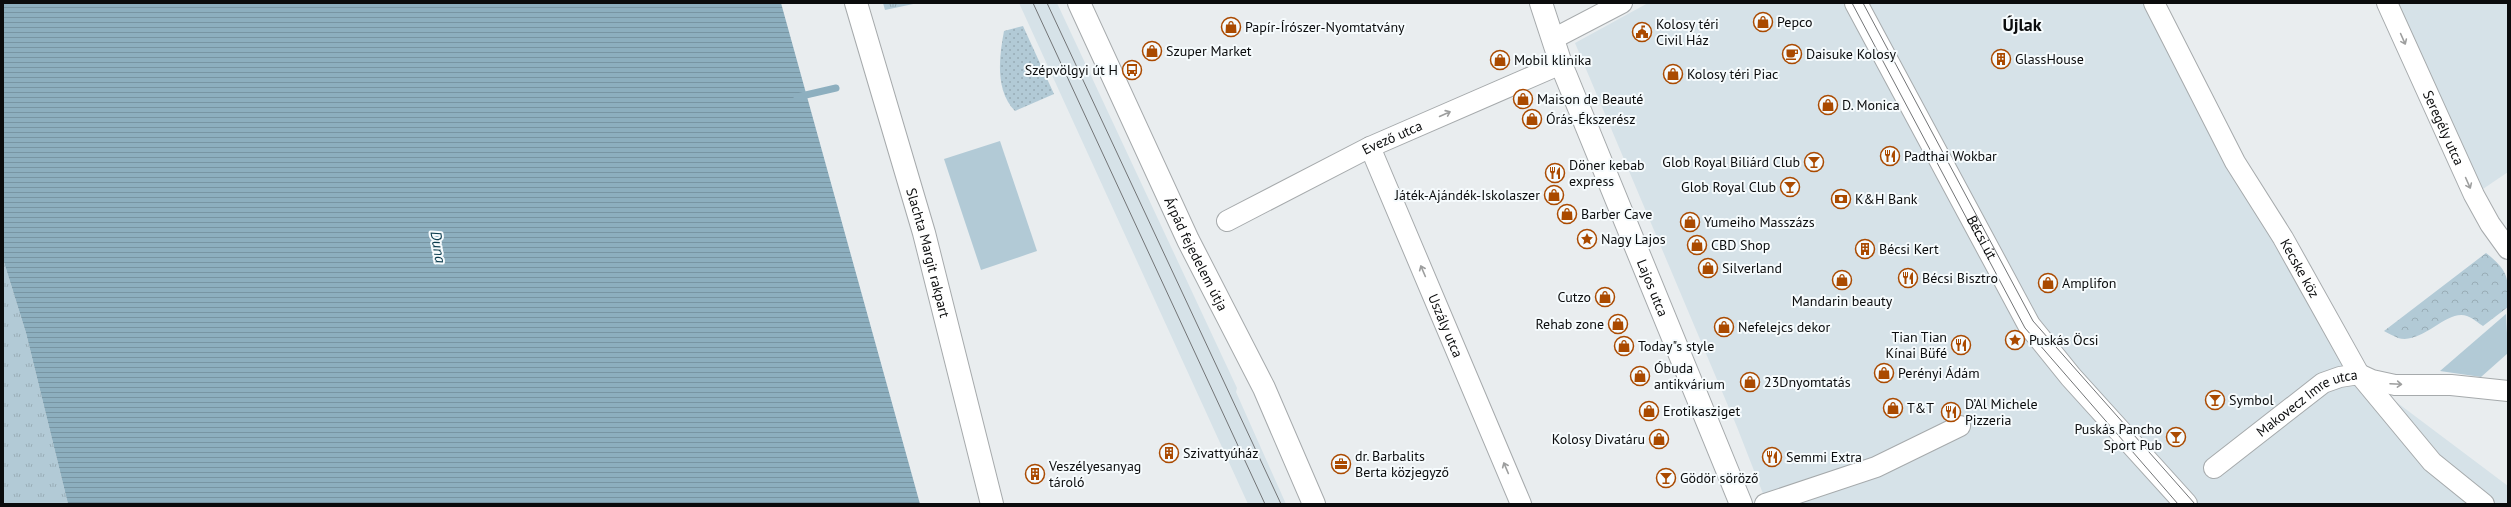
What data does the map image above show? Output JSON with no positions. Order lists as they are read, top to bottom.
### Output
{
  "streets": {
    "street": [
      "Seregély utca",
      "Evező utca",
      "Bécsi út",
      "Slachta Margit rakpart",
      "Árpád fejedelem útja",
      "Kecske köz",
      "Lajos utca",
      "Uszály utca",
      "Makovecz Imre utca"
    ]
  },
  "crossings": [
    ["Evező utca", "Lajos utca"],
    ["Evező utca", "Uszály utca"],
    ["Kecske köz", "Makovecz Imre utca"]
  ],
  "one_way": [
    "Seregély utca",
    "Evező utca",
    "Uszály utca",
    "Makovecz Imre utca"
  ],
  "districts": ["Újlak"],
  "water": ["Duna"],
  "places": {
    "shop": [
      "Pepco",
      "Papír-Írószer-Nyomtatvány",
      "Szuper Market",
      "Mobil klinika",
      "Kolosy téri Piac",
      "Maison de Beauté",
      "D. Monica",
      "Órás-Ékszerész",
      "Játék-Ajándék-Iskolaszer",
      "Barber Cave",
      "Yumeiho Masszázs",
      "CBD Shop",
      "Silverland",
      "Mandarin beauty",
      "Amplifon",
      "Cutzo",
      "Rehab zone",
      "Nefelejcs dekor",
      "Today\"s style",
      "Perényi Ádám",
      "Óbuda antikvárium",
      "23Dnyomtatás",
      "T&T",
      "Erotikasziget",
      "Kolosy Divatáru"
    ],
    "public building": ["Kolosy téri Civil Ház"],
    "cafe": ["Daisuke Kolosy"],
    "building": [
      "GlassHouse",
      "Bécsi Kert",
      "Szivattyúház",
      "Veszélyesanyag tároló"
    ],
    "bus stop": ["Szépvölgyi út H"],
    "restaurant": [
      "Padthai Wokbar",
      "Döner kebab express",
      "Bécsi Bisztro",
      "Tian Tian Kínai Büfé",
      "D’Al Michele Pizzeria",
      "Semmi Extra"
    ],
    "bar": [
      "Glob Royal Biliárd Club",
      "Glob Royal Club",
      "Symbol",
      "Puskás Pancho Sport Pub",
      "Gödör söröző"
    ],
    "bank": ["K&H Bank"],
    "place": ["Nagy Lajos", "Puskás Öcsi"],
    "office": ["dr. Barbalits Berta közjegyző"]
  }
}
